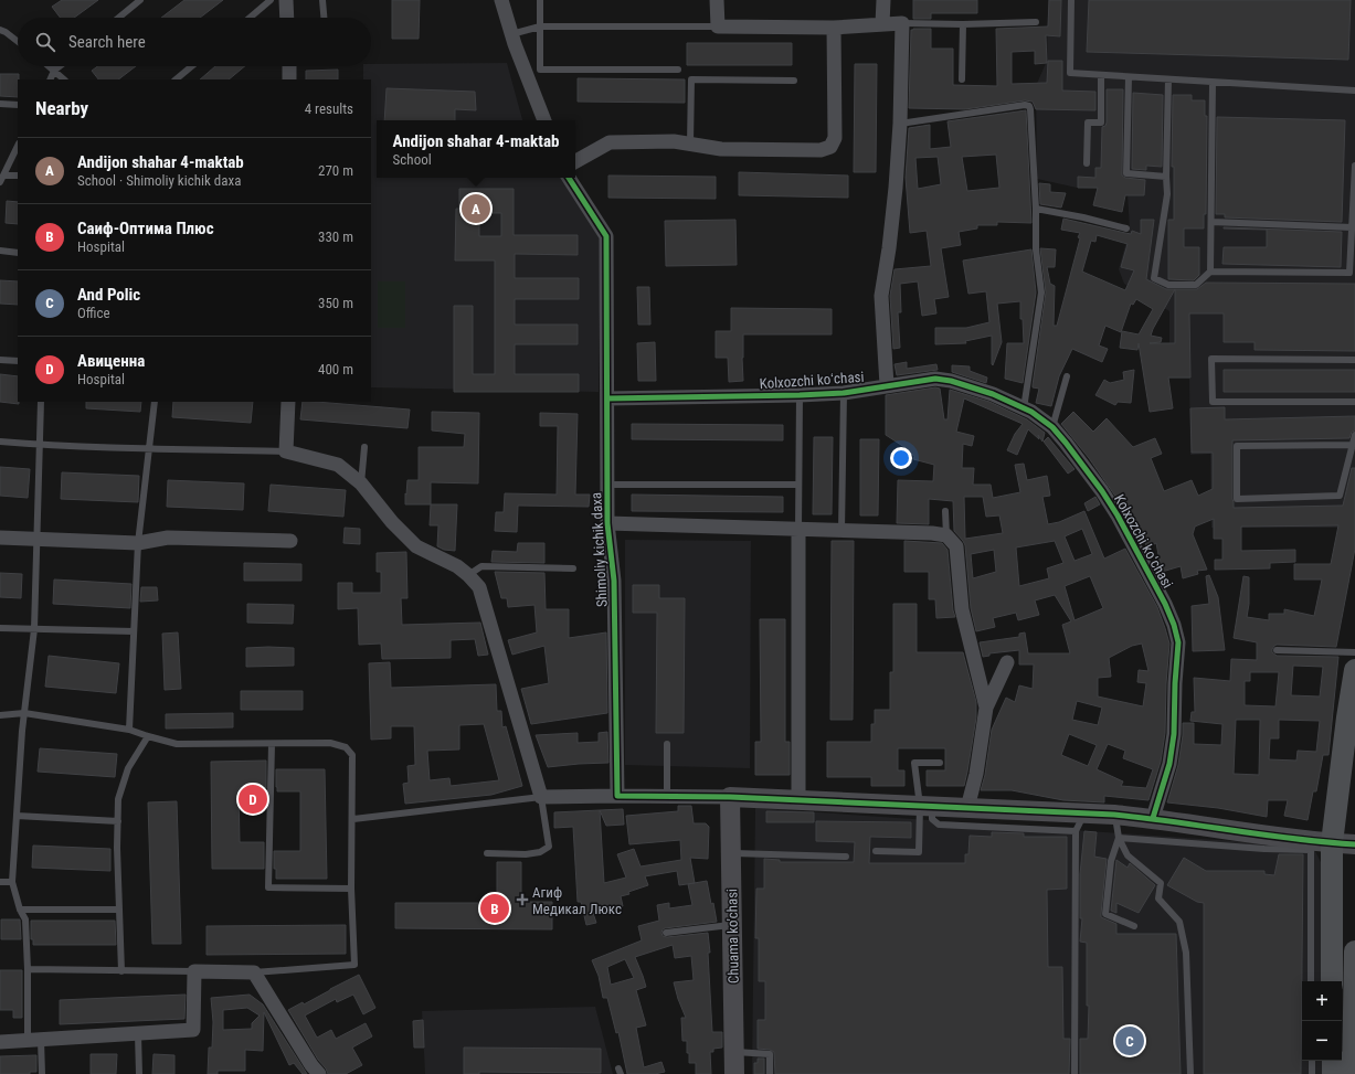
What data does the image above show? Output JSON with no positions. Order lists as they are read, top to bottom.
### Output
{
  "streets": {
    "street": ["Kolxozchi koʻchasi", "Shimoliy kichik daxa", "Chuama ko'chasi"]
  },
  "crossings": [
    ["Kolxozchi koʻchasi", "Shimoliy kichik daxa"]
  ],
  "places": {
    "health": ["Агиф Медикал Люкс"]
  },
  "page": {
    "search": "Search here",
    "heading": ["Nearby", "4 results"],
    "popup": ["Andijon shahar 4-maktab", "School"],
    "list": [
      {
        "mark": "A",
        "name": "Andijon shahar 4-maktab",
        "note": "School · Shimoliy kichik daxa",
        "value": "270 m"
      },
      {
        "mark": "B",
        "name": "Саиф-Оптима Плюс",
        "note": "Hospital",
        "value": "330 m"
      },
      {
        "mark": "C",
        "name": "And Polic",
        "note": "Office",
        "value": "350 m"
      },
      {
        "mark": "D",
        "name": "Авиценна",
        "note": "Hospital",
        "value": "400 m"
      }
    ],
    "pins": [
      "A",
      "D",
      "B",
      "C"
    ],
    "map_buttons": ["+", "−"]
  }
}
